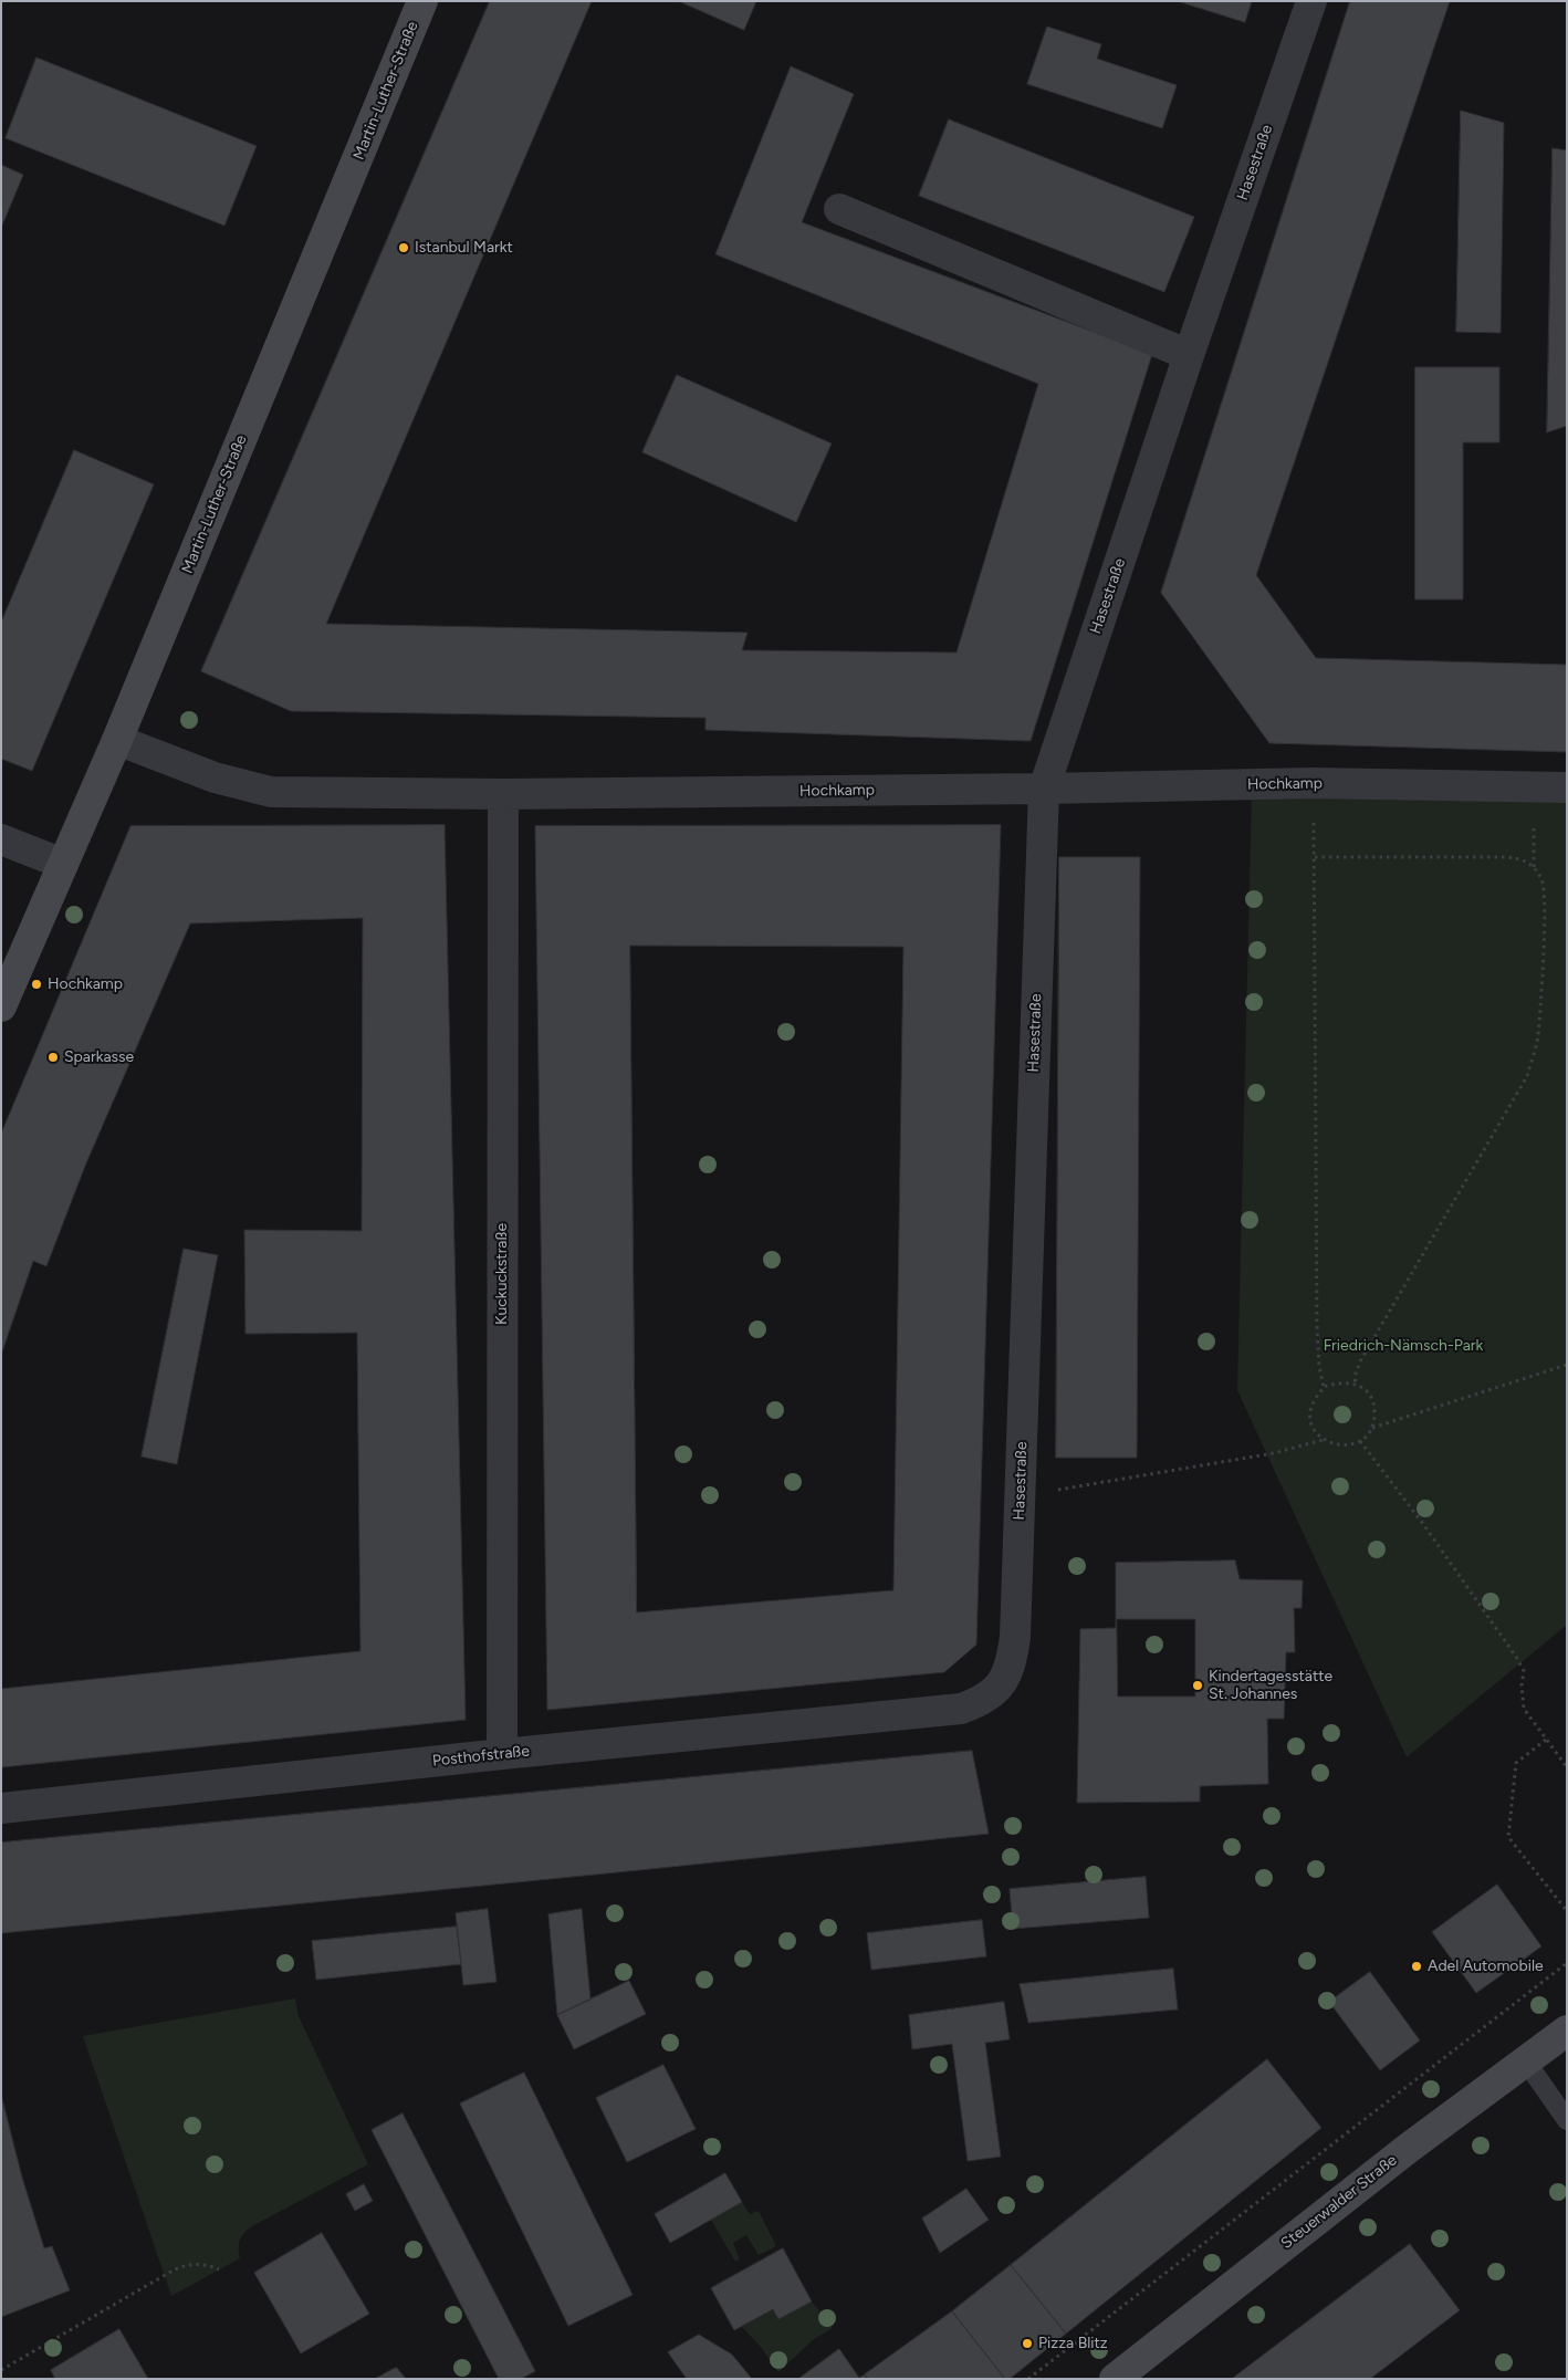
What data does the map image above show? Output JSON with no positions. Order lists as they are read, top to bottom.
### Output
{
  "streets": {
    "street": [
      "Martin-Luther-Straße",
      "Hasestraße",
      "Hochkamp",
      "Kuckuckstraße",
      "Posthofstraße",
      "Steuerwalder Straße"
    ]
  },
  "crossings": [
    ["Martin-Luther-Straße", "Hochkamp"],
    ["Hasestraße", "Hochkamp"],
    ["Hasestraße", "Posthofstraße"],
    ["Hochkamp", "Kuckuckstraße"],
    ["Kuckuckstraße", "Posthofstraße"]
  ],
  "parks": ["Friedrich-Nämsch-Park"],
  "places": [
    "Istanbul Markt",
    "Hochkamp",
    "Sparkasse",
    "Kindertagesstätte St. Johannes",
    "Adel Automobile",
    "Pizza Blitz"
  ]
}
